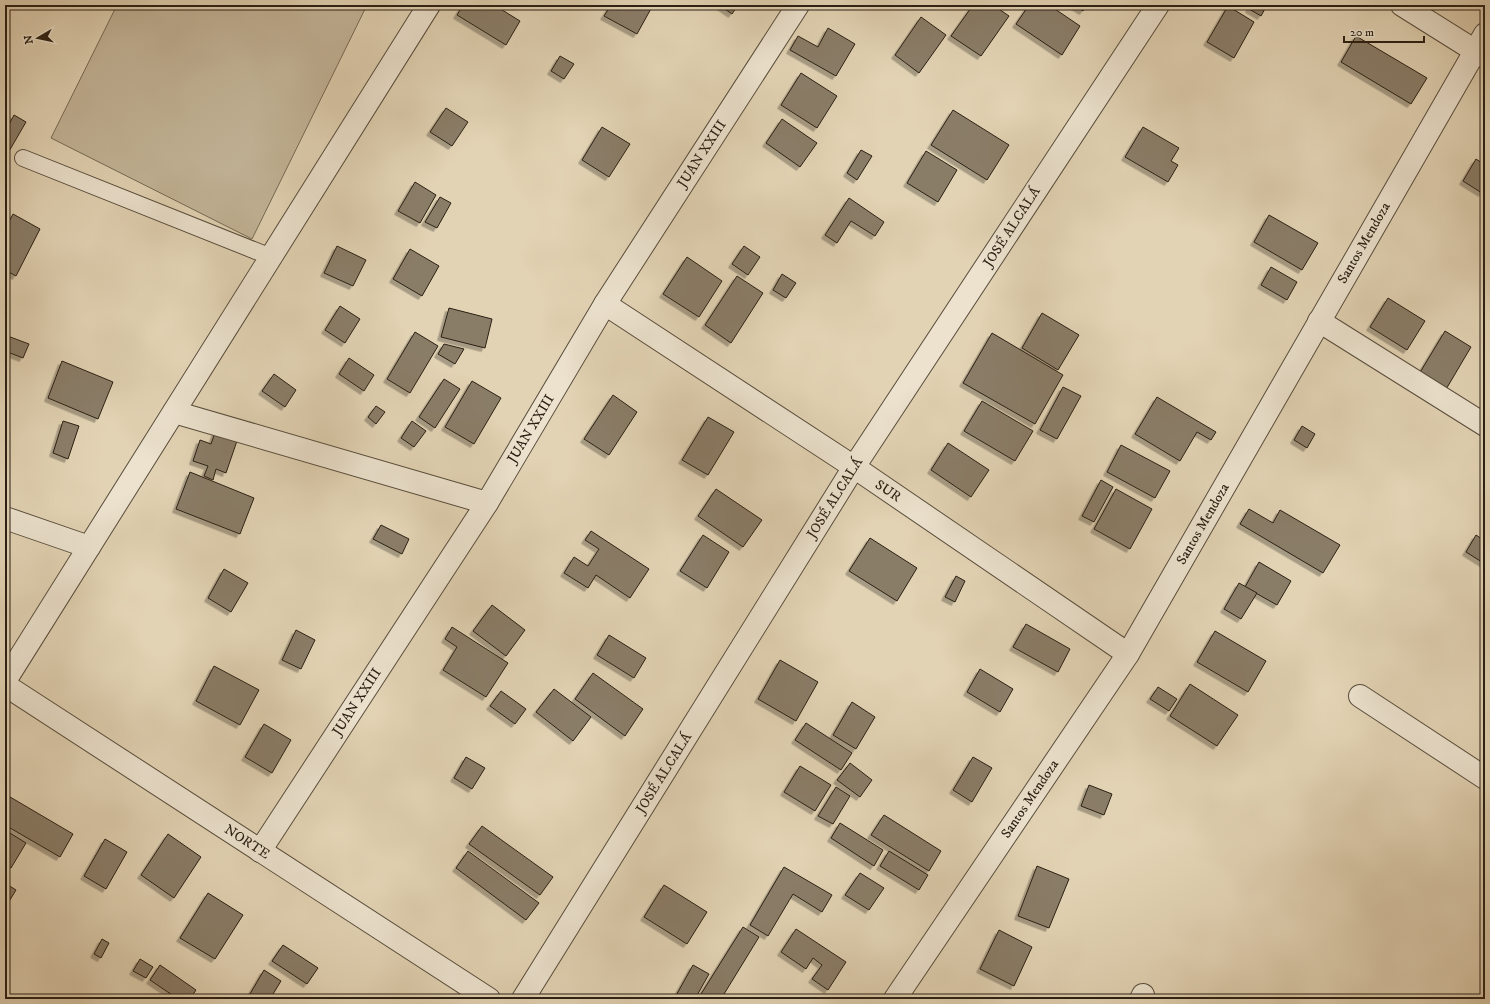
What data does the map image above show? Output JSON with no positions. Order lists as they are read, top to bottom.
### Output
{
  "streets": {
    "street": [
      "JUAN XXIII",
      "JOSÉ ALCALÁ",
      "Santos Mendoza",
      "SUR",
      "NORTE"
    ]
  },
  "crossings": [
    ["JUAN XXIII", "SUR"],
    ["JUAN XXIII", "NORTE"],
    ["JOSÉ ALCALÁ", "SUR"],
    ["Santos Mendoza", "SUR"]
  ],
  "scale_bar": "20 m",
  "north": "left"
}
